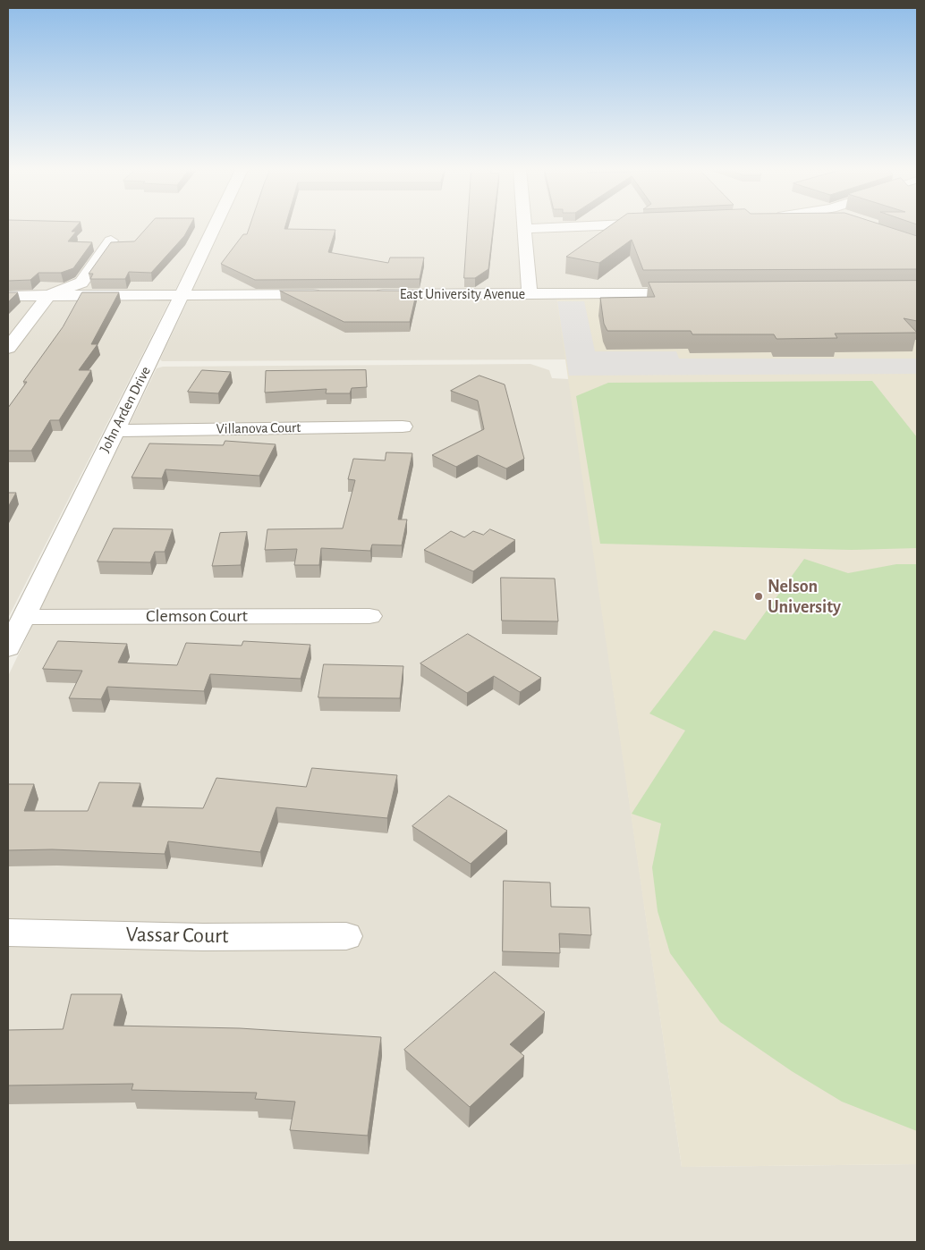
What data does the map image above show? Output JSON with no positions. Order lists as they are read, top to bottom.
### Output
{
  "streets": {
    "street": [
      "East University Avenue",
      "John Arden Drive",
      "Villanova Court",
      "Clemson Court",
      "Vassar Court"
    ]
  },
  "crossings": [
    ["John Arden Drive", "Villanova Court"],
    ["John Arden Drive", "Clemson Court"]
  ],
  "places": ["Nelson University"]
}
